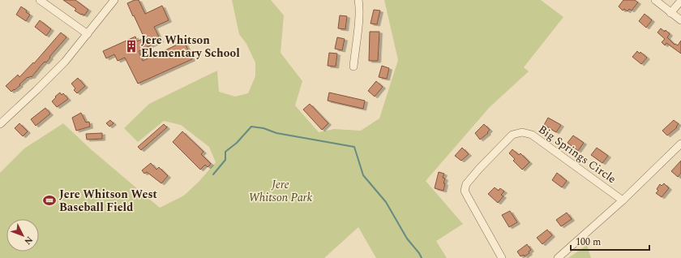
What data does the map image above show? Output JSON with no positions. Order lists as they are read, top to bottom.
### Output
{
  "streets": {
    "street": ["Big Springs Circle"]
  },
  "parks": ["Jere Whitson Park"],
  "places": {
    "building": ["Jere Whitson Elementary School"],
    "sports": ["Jere Whitson West Baseball Field"]
  },
  "scale_bar": "100 m",
  "north": "bottom right"
}
